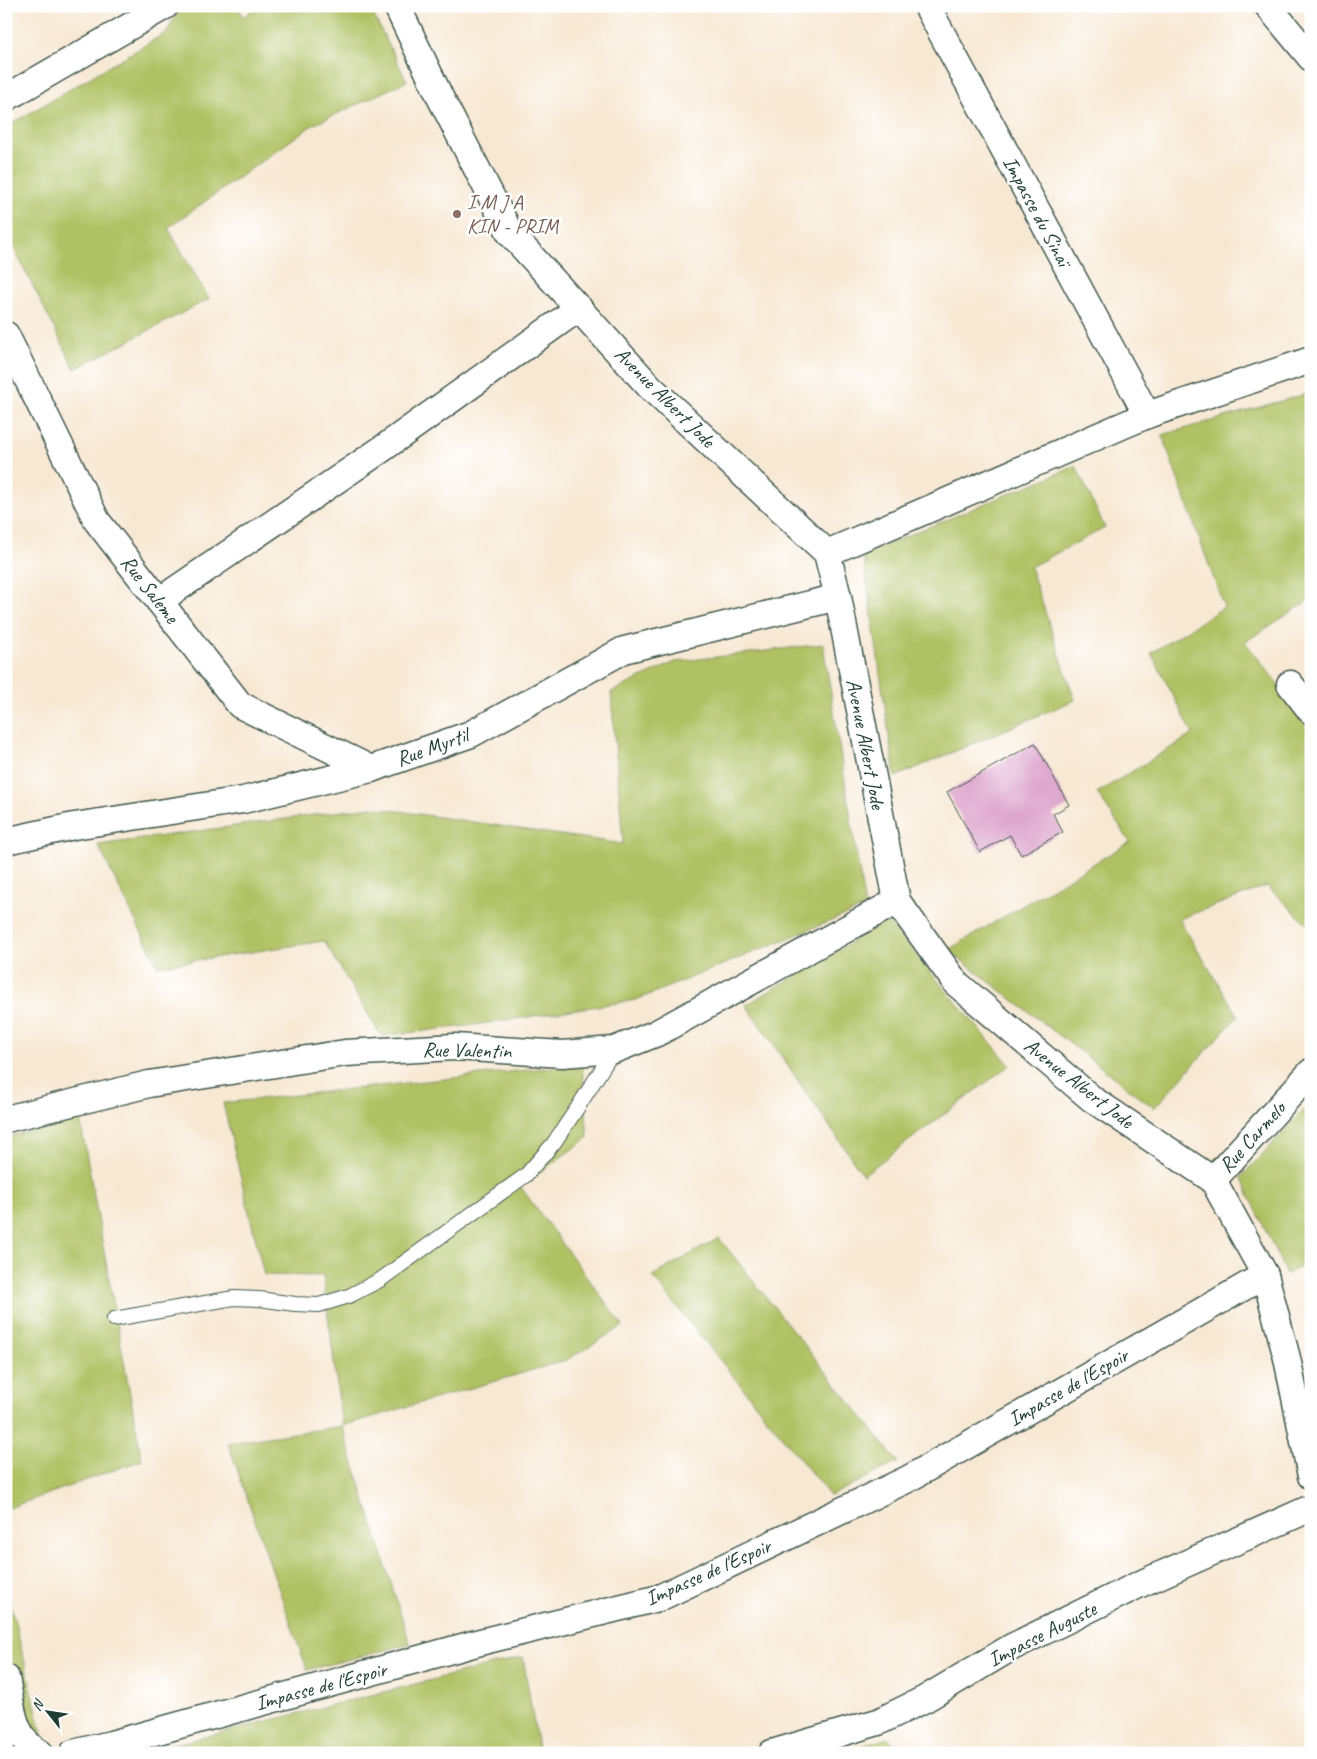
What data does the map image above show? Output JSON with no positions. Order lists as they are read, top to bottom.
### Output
{
  "streets": {
    "street": [
      "Impasse du Sinaï",
      "Avenue Albert Jode",
      "Rue Saleme",
      "Rue Myrtil",
      "Rue Valentin",
      "Rue Carmelo",
      "Impasse de l'Espoir",
      "Impasse Auguste"
    ]
  },
  "crossings": [
    ["Avenue Albert Jode", "Rue Myrtil"],
    ["Avenue Albert Jode", "Rue Valentin"],
    ["Avenue Albert Jode", "Rue Carmelo"],
    ["Avenue Albert Jode", "Impasse de l'Espoir"],
    ["Rue Saleme", "Rue Myrtil"]
  ],
  "places": ["I M J A KIN - PRIM"],
  "north": "top left"
}
